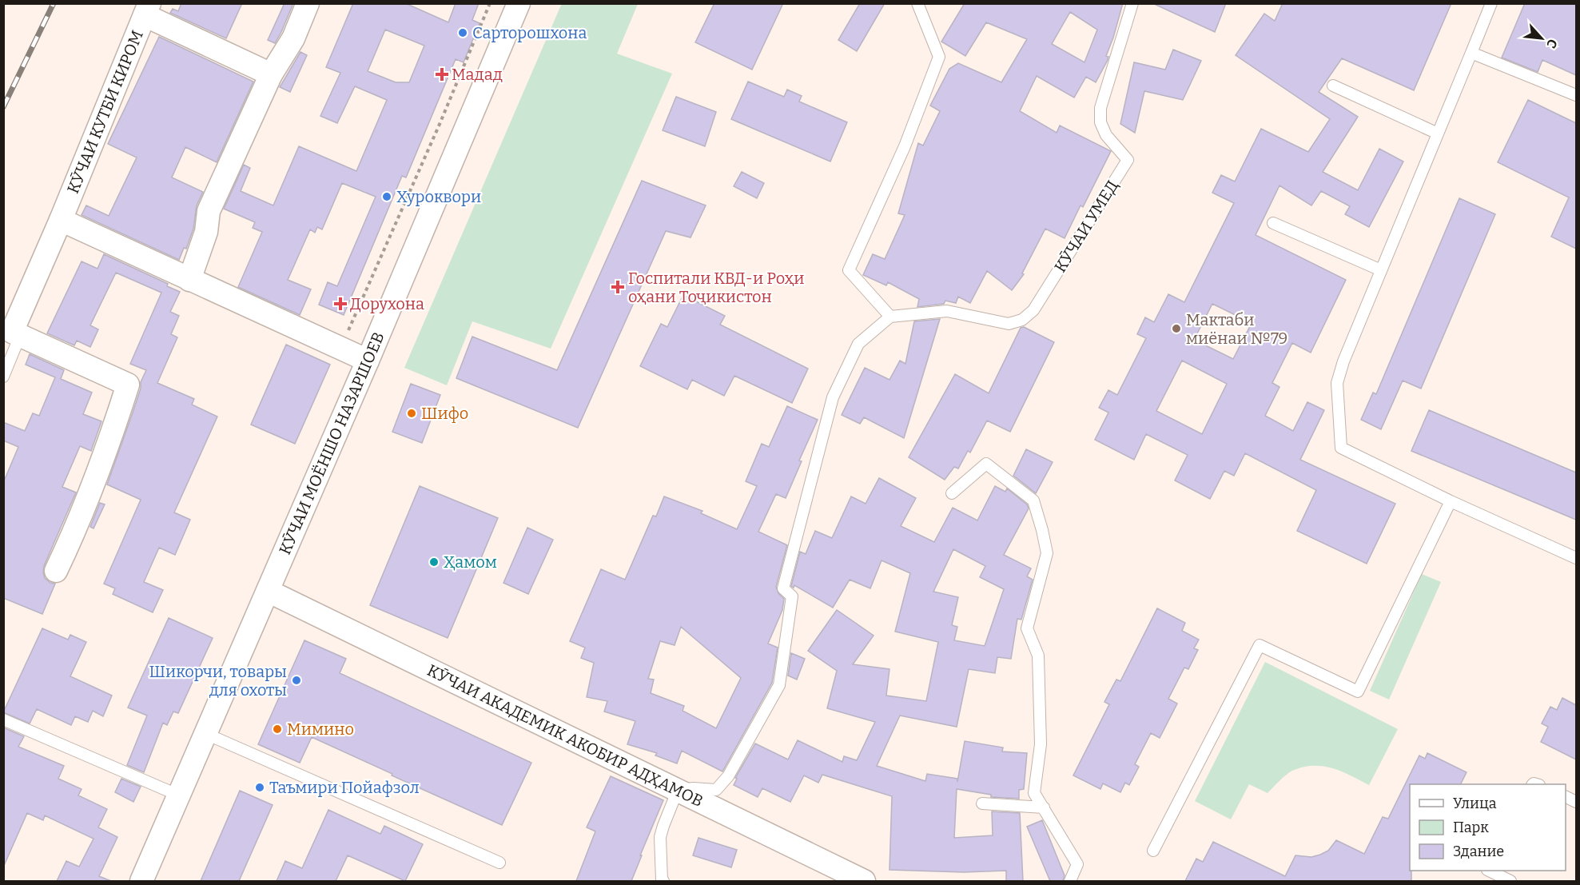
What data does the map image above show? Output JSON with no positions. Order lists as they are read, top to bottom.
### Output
{
  "streets": {
    "street": ["КӮЧАИ КУТБИ КИРОМ", "КӮЧАИ МОЁНШО НАЗАРШОЕВ", "КӮЧАИ АКАДЕМИК АКОБИР АДҲАМОВ"],
    "lane": ["КӮЧАИ УМЕД"]
  },
  "crossings": [
    ["КӮЧАИ МОЁНШО НАЗАРШОЕВ", "КӮЧАИ АКАДЕМИК АКОБИР АДҲАМОВ"]
  ],
  "places": {
    "other": [
      "Сарторошхона",
      "Хуроквори",
      "Мактаби миёнаи №79",
      "Шифо",
      "Ҳамом",
      "Шикорчи, товары для охоты",
      "Мимино",
      "Таъмири Пойафзол"
    ],
    "health": ["Мадад", "Госпитали КВД-и Роҳи оҳани Тоҷикистон", "Дорухона"]
  },
  "legend": ["Улица", "Парк", "Здание"],
  "north": "bottom right"
}
